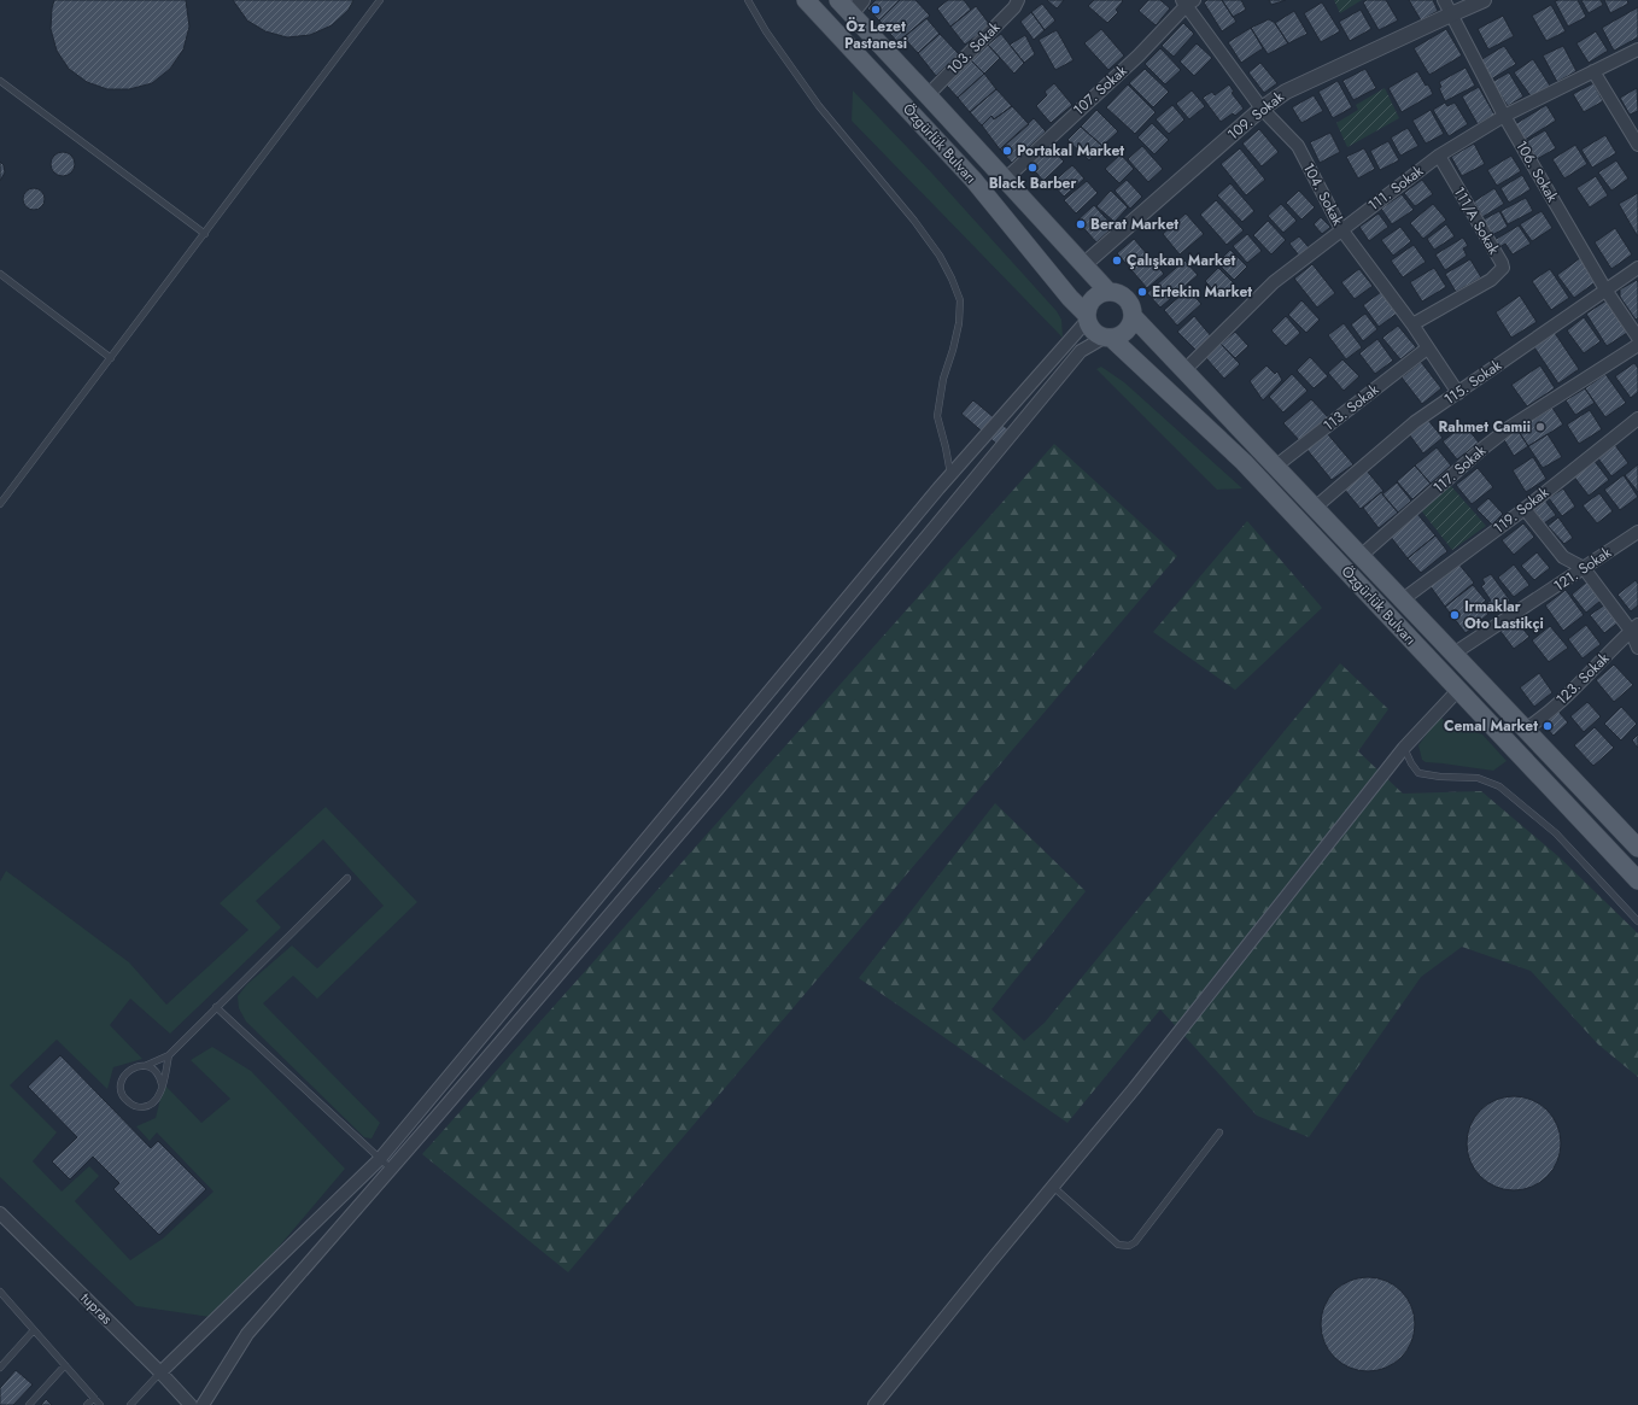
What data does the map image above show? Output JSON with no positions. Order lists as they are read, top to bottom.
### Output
{
  "streets": {
    "main road": ["Özgürlük Bulvarı"],
    "street": [
      "103. Sokak",
      "107. Sokak",
      "109. Sokak",
      "106. Sokak",
      "111. Sokak",
      "104. Sokak",
      "111/A Sokak",
      "115. Sokak",
      "113. Sokak",
      "117. Sokak",
      "119. Sokak",
      "121. Sokak",
      "123. Sokak",
      "tupras"
    ]
  },
  "crossings": [
    ["103. Sokak", "Özgürlük Bulvarı"],
    ["107. Sokak", "Özgürlük Bulvarı"],
    ["107. Sokak", "104. Sokak"],
    ["109. Sokak", "Özgürlük Bulvarı"],
    ["109. Sokak", "106. Sokak"],
    ["109. Sokak", "104. Sokak"],
    ["Özgürlük Bulvarı", "111. Sokak"],
    ["Özgürlük Bulvarı", "115. Sokak"],
    ["Özgürlük Bulvarı", "113. Sokak"],
    ["Özgürlük Bulvarı", "117. Sokak"],
    ["Özgürlük Bulvarı", "119. Sokak"],
    ["Özgürlük Bulvarı", "121. Sokak"],
    ["Özgürlük Bulvarı", "123. Sokak"],
    ["106. Sokak", "111. Sokak"],
    ["106. Sokak", "115. Sokak"],
    ["111. Sokak", "104. Sokak"],
    ["111. Sokak", "111/A Sokak"],
    ["104. Sokak", "111/A Sokak"],
    ["104. Sokak", "115. Sokak"],
    ["104. Sokak", "113. Sokak"]
  ],
  "places": [
    "Öz Lezet Pastanesi",
    "Portakal Market",
    "Black Barber",
    "Berat Market",
    "Çalışkan Market",
    "Ertekin Market",
    "Rahmet Camii",
    "Irmaklar Oto Lastikçi",
    "Cemal Market"
  ]
}
